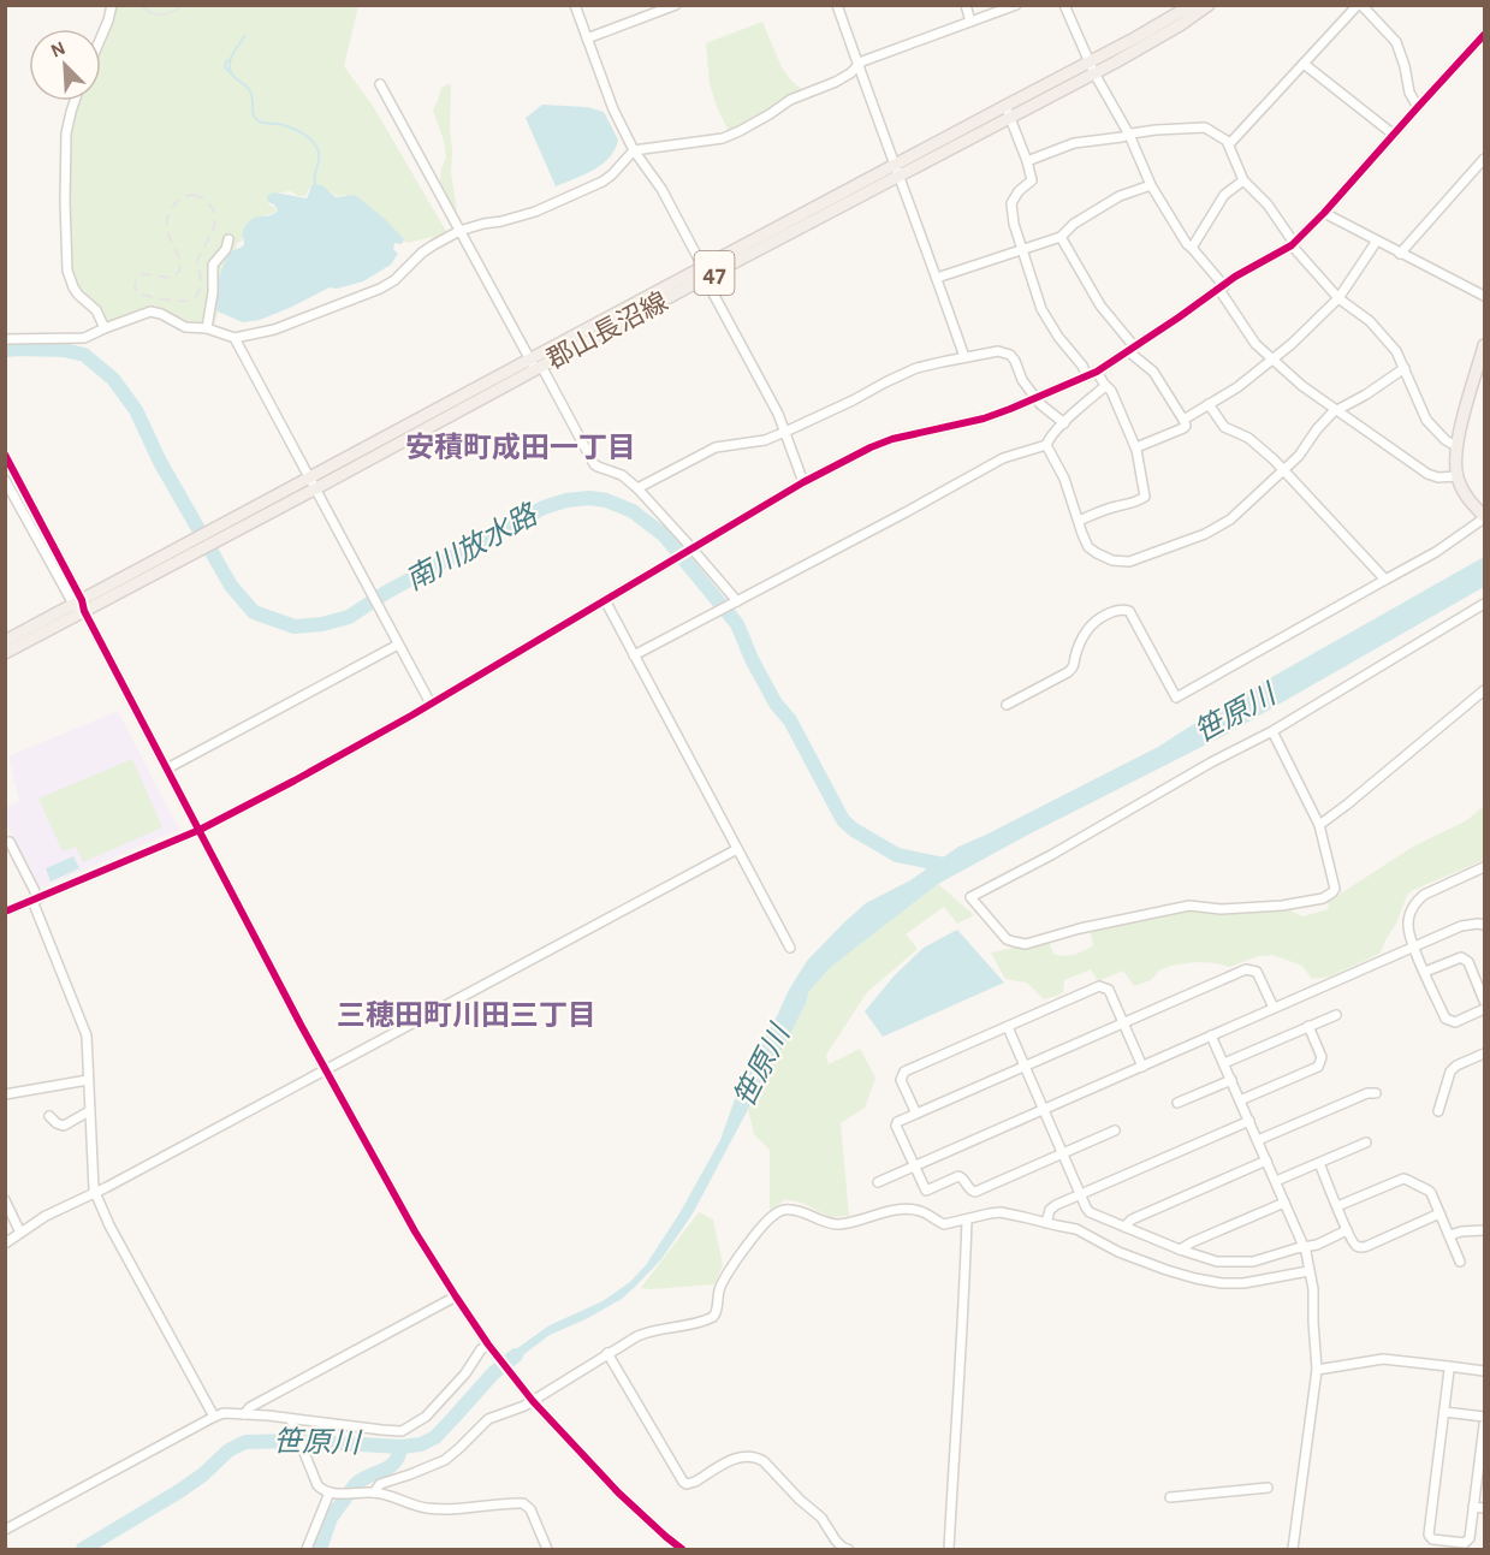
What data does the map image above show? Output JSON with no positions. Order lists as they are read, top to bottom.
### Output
{
  "streets": {
    "main road": ["47", "郡山長沼線"]
  },
  "districts": ["安積町成田一丁目", "三穂田町川田三丁目"],
  "water": ["南川放水路", "笹原川"],
  "north": "top left"
}
